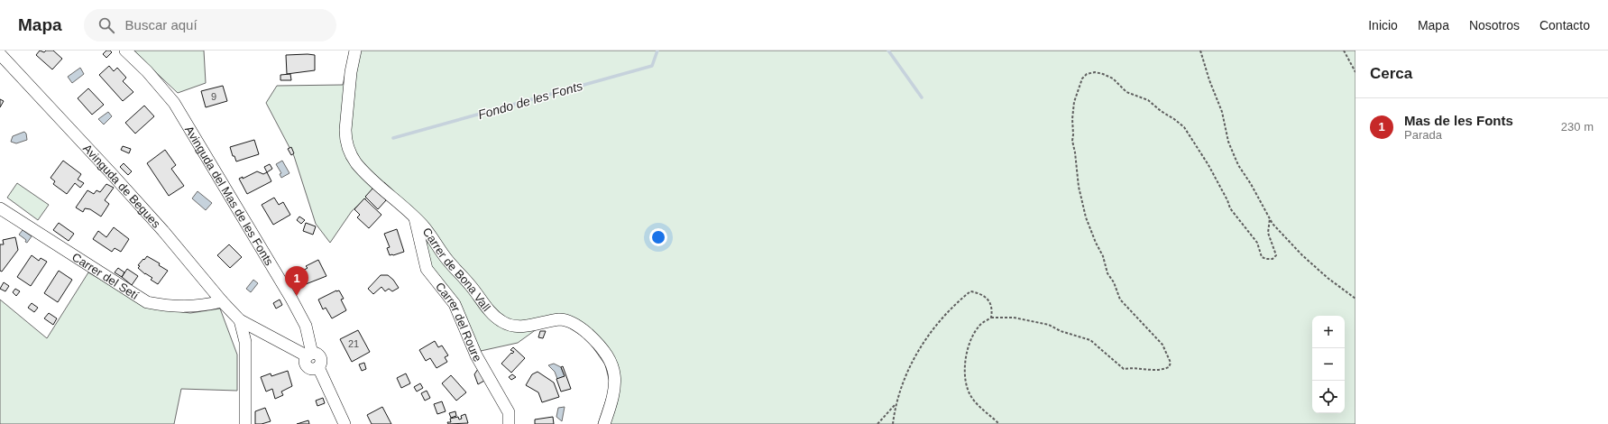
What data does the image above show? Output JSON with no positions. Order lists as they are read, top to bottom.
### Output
{
  "streets": {
    "street": [
      "Avinguda de Begues",
      "Avinguda del Mas de les Fonts",
      "Carrer de Bona Vall",
      "Carrer del Setí",
      "Carrer del Roure"
    ]
  },
  "crossings": [
    ["Avinguda de Begues", "Avinguda del Mas de les Fonts"],
    ["Avinguda de Begues", "Carrer del Setí"],
    ["Carrer de Bona Vall", "Carrer del Roure"]
  ],
  "water": ["Fondo de les Fonts"],
  "house_numbers": ["9", "21"],
  "page": {
    "header": "Mapa",
    "search": "Buscar aquí",
    "nav": [
      "Inicio",
      "Mapa",
      "Nosotros",
      "Contacto"
    ],
    "heading": "Cerca",
    "list": [
      {
        "mark": "1",
        "name": "Mas de les Fonts",
        "note": "Parada",
        "value": "230 m"
      }
    ],
    "pins": "1",
    "map_buttons": ["+", "−"]
  }
}
